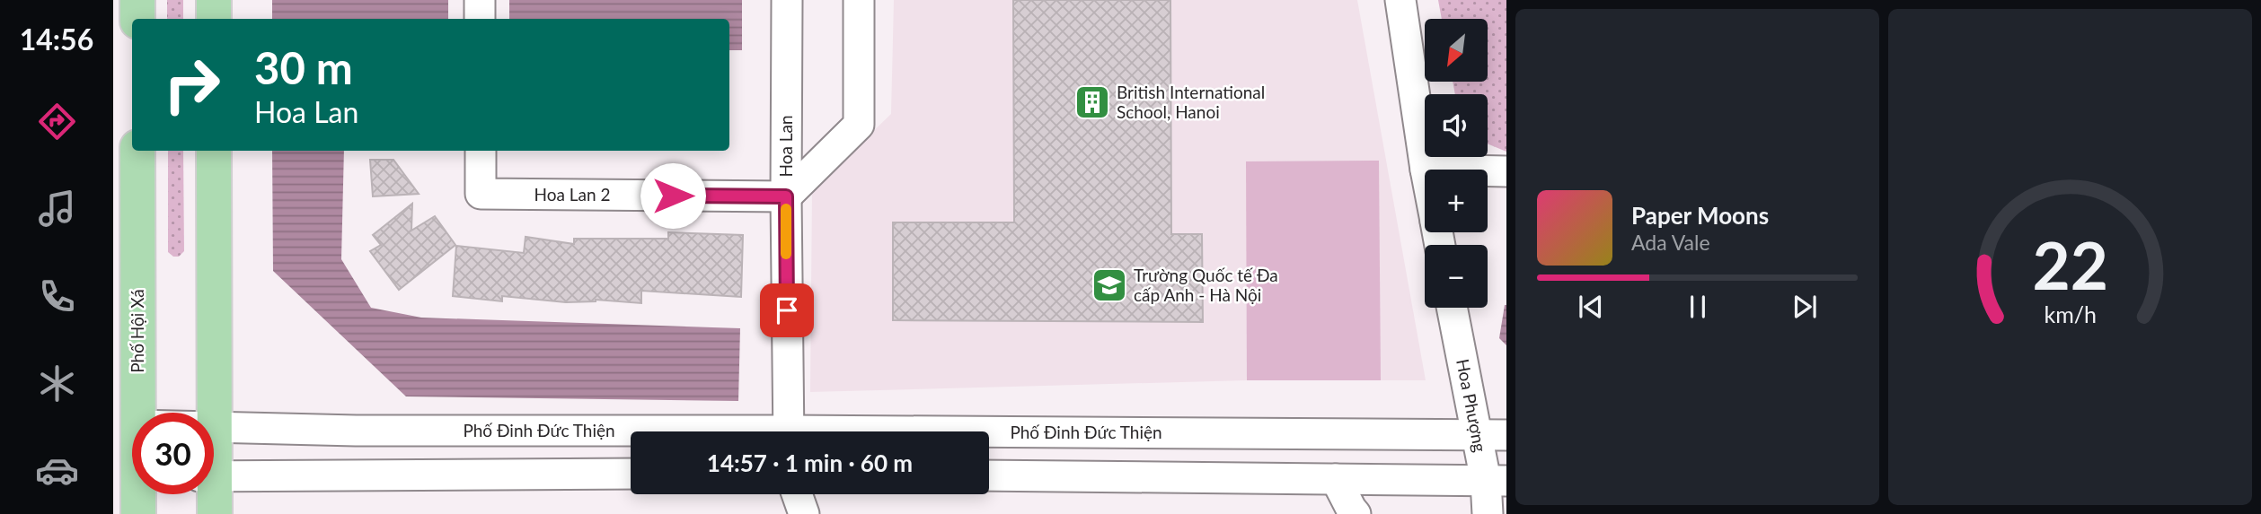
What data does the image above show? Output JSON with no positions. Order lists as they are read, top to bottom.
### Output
{
  "streets": {
    "main road": ["Phố Hội Xá"],
    "street": [
      "Hoa Lan",
      "Hoa Lan 2",
      "Hoa Phượng",
      "Phố Đinh Đức Thiện"
    ]
  },
  "crossings": [
    ["Hoa Lan", "Hoa Lan 2"],
    ["Hoa Phượng", "Phố Đinh Đức Thiện"]
  ],
  "places": {
    "building": ["British International School, Hanoi"],
    "school or university": ["Trường Quốc tế Đa cấp Anh - Hà Nội"]
  },
  "north": "bottom left",
  "page": {
    "tabs": "14:56",
    "map_buttons": ["+", "−"],
    "turn": ["30 m", "Hoa Lan"],
    "song": ["Paper Moons", "Ada Vale"],
    "limit": "30",
    "trip": "14:57 · 1 min · 60 m",
    "gauge": ["22", "km/h"]
  }
}
